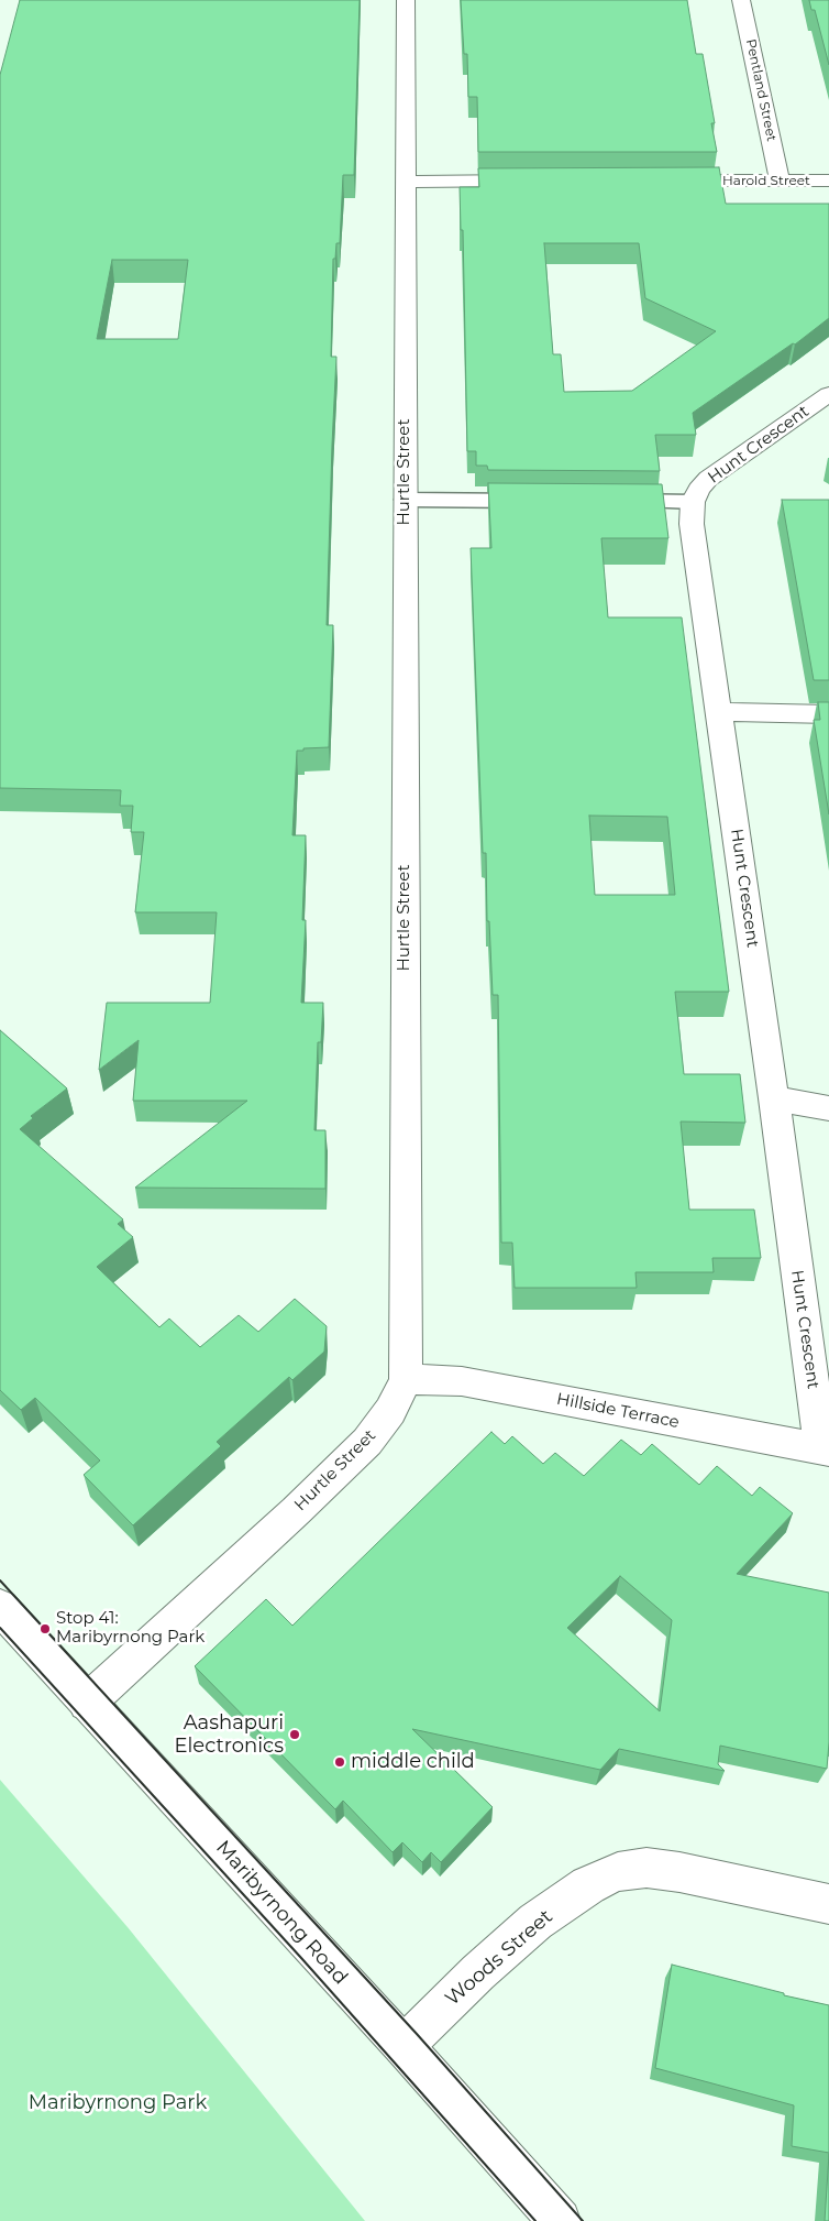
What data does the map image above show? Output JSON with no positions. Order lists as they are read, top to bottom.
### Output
{
  "streets": {
    "street": [
      "Pentland Street",
      "Harold Street",
      "Hunt Crescent",
      "Hurtle Street",
      "Hillside Terrace",
      "Maribyrnong Road",
      "Woods Street"
    ]
  },
  "crossings": [
    ["Pentland Street", "Harold Street"],
    ["Hunt Crescent", "Hillside Terrace"],
    ["Hurtle Street", "Hillside Terrace"],
    ["Hurtle Street", "Maribyrnong Road"],
    ["Maribyrnong Road", "Woods Street"]
  ],
  "parks": ["Maribyrnong Park"],
  "places": ["Stop 41: Maribyrnong Park", "Aashapuri Electronics", "middle child"]
}
